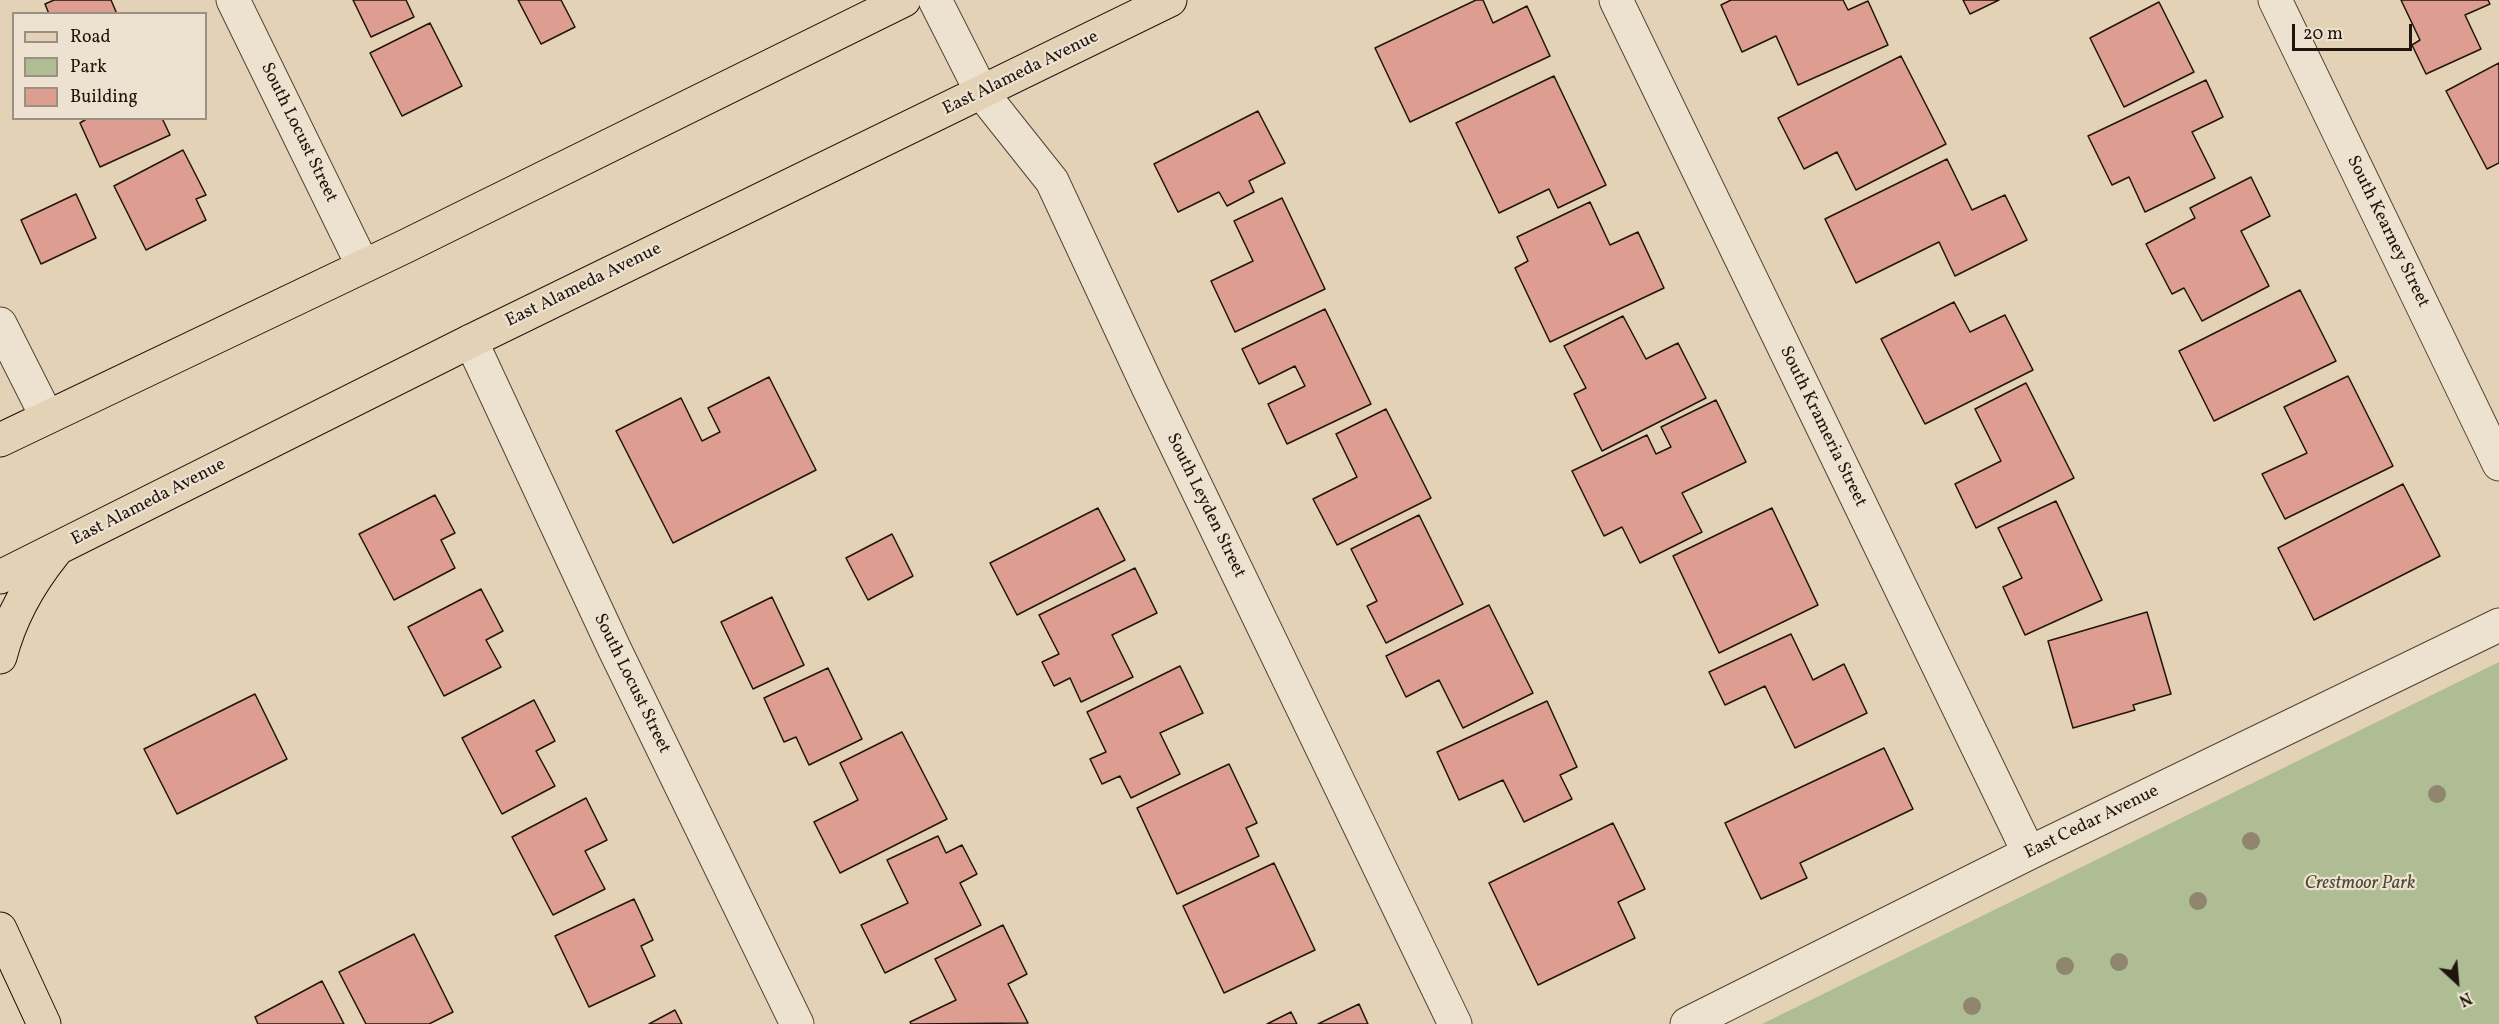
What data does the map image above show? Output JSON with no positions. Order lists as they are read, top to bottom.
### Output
{
  "streets": {
    "main road": ["East Alameda Avenue"],
    "street": [
      "South Locust Street",
      "South Kearney Street",
      "South Krameria Street",
      "South Leyden Street",
      "East Cedar Avenue"
    ]
  },
  "crossings": [
    ["East Alameda Avenue", "South Locust Street"],
    ["East Alameda Avenue", "South Leyden Street"],
    ["South Krameria Street", "East Cedar Avenue"]
  ],
  "parks": ["Crestmoor Park"],
  "legend": ["Road", "Park", "Building"],
  "scale_bar": "20 m",
  "north": "bottom right"
}
